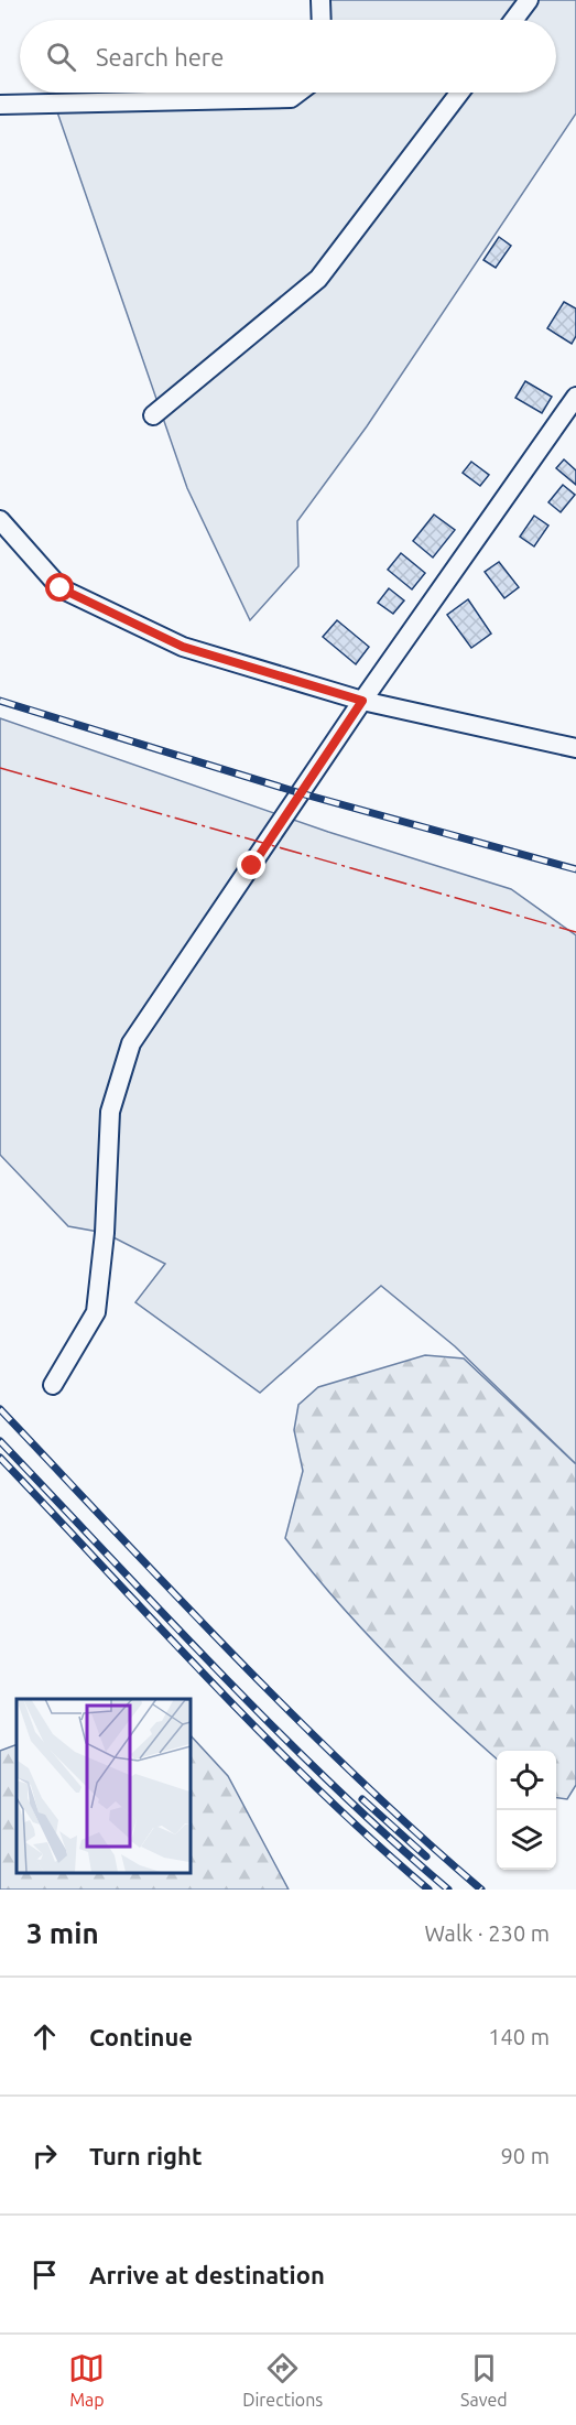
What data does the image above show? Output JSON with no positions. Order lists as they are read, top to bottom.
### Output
{
  "page": {
    "search": "Search here",
    "heading": ["3 min", "Walk · 230 m"],
    "list": [
      ["Continue", "140 m"],
      ["Turn right", "90 m"],
      "Arrive at destination"
    ],
    "nav": ["Map", "Directions", "Saved"]
  }
}
